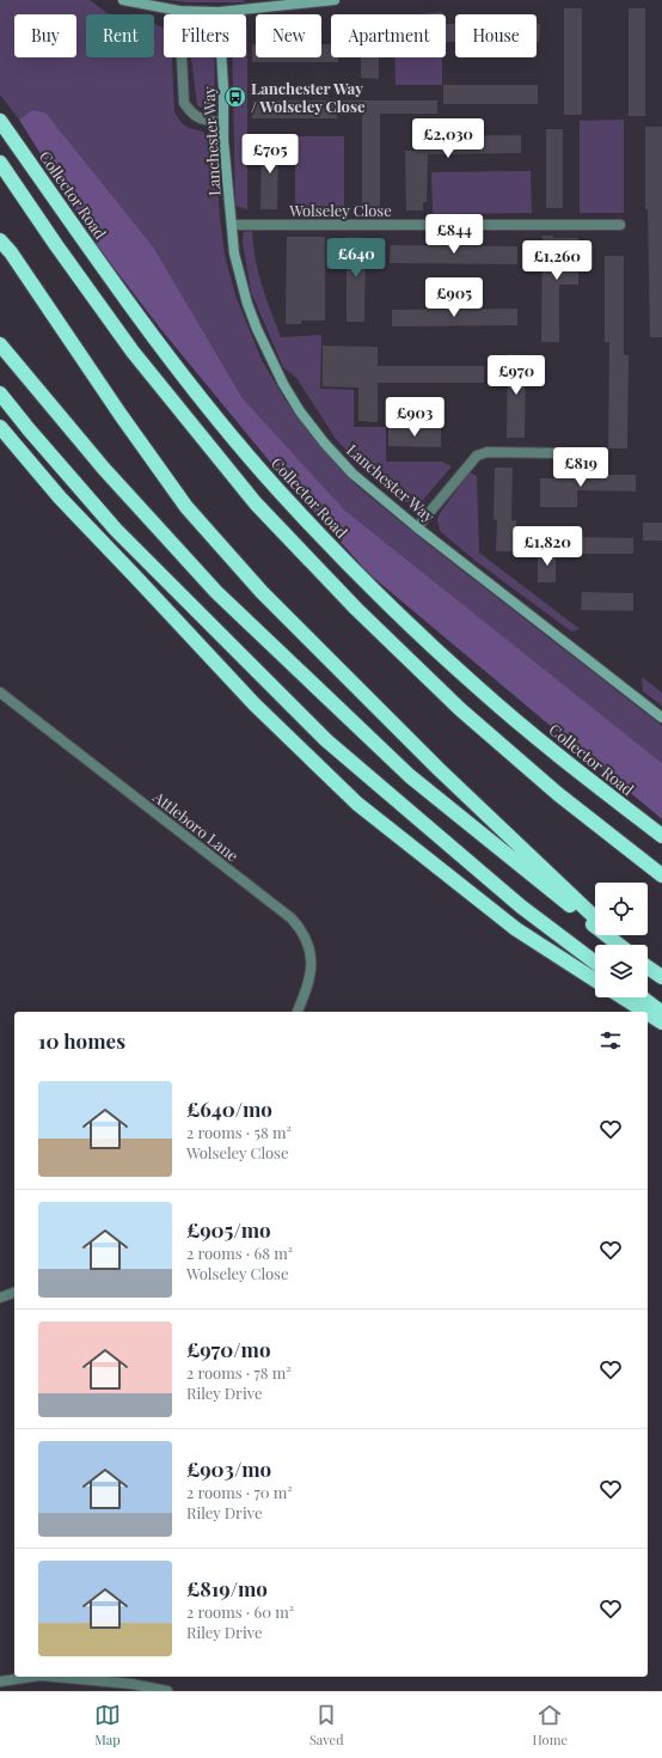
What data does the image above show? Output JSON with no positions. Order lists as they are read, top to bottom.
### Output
{
  "streets": {
    "highway": ["Collector Road"],
    "street": ["Lanchester Way", "Wolseley Close", "Attleboro Lane"]
  },
  "crossings": [
    ["Lanchester Way", "Wolseley Close"]
  ],
  "places": {
    "bus stop": ["Lanchester Way / Wolseley Close"]
  },
  "page": {
    "chip": [
      "Buy",
      "Rent",
      "Filters",
      "New",
      "Apartment",
      "House"
    ],
    "price": [
      "£2,030",
      "£705",
      "£844",
      "£640",
      "£1,260",
      "£905",
      "£970",
      "£903",
      "£819",
      "£1,820"
    ],
    "heading": "10 homes",
    "list": [
      {
        "name": "£640/mo",
        "note": "2 rooms · 58 m² · Wolseley Close"
      },
      {
        "name": "£905/mo",
        "note": "2 rooms · 68 m² · Wolseley Close"
      },
      {
        "name": "£970/mo",
        "note": "2 rooms · 78 m² · Riley Drive"
      },
      {
        "name": "£903/mo",
        "note": "2 rooms · 70 m² · Riley Drive"
      },
      {
        "name": "£819/mo",
        "note": "2 rooms · 60 m² · Riley Drive"
      }
    ],
    "tabs": ["Map", "Saved", "Home"]
  }
}
